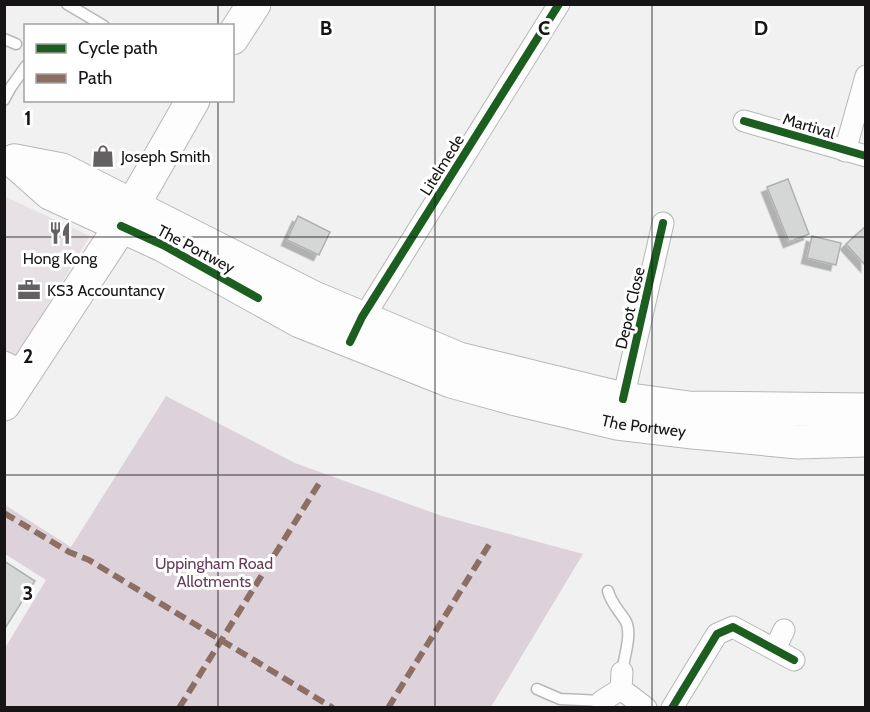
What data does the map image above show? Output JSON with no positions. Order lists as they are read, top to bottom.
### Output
{
  "streets": {
    "main road": ["The Portwey"],
    "street": ["Martival", "Litelmede", "Depot Close"]
  },
  "crossings": [
    ["Litelmede", "The Portwey"],
    ["The Portwey", "Depot Close"]
  ],
  "parks": ["Uppingham Road Allotments"],
  "places": {
    "shop": ["Joseph Smith"],
    "restaurant": ["Hong Kong"],
    "office": ["KS3 Accountancy"]
  },
  "legend": ["Cycle path", "Path"],
  "grid": {
    "columns": ["B", "C", "D"],
    "rows": ["1", "2", "3"]
  }
}
